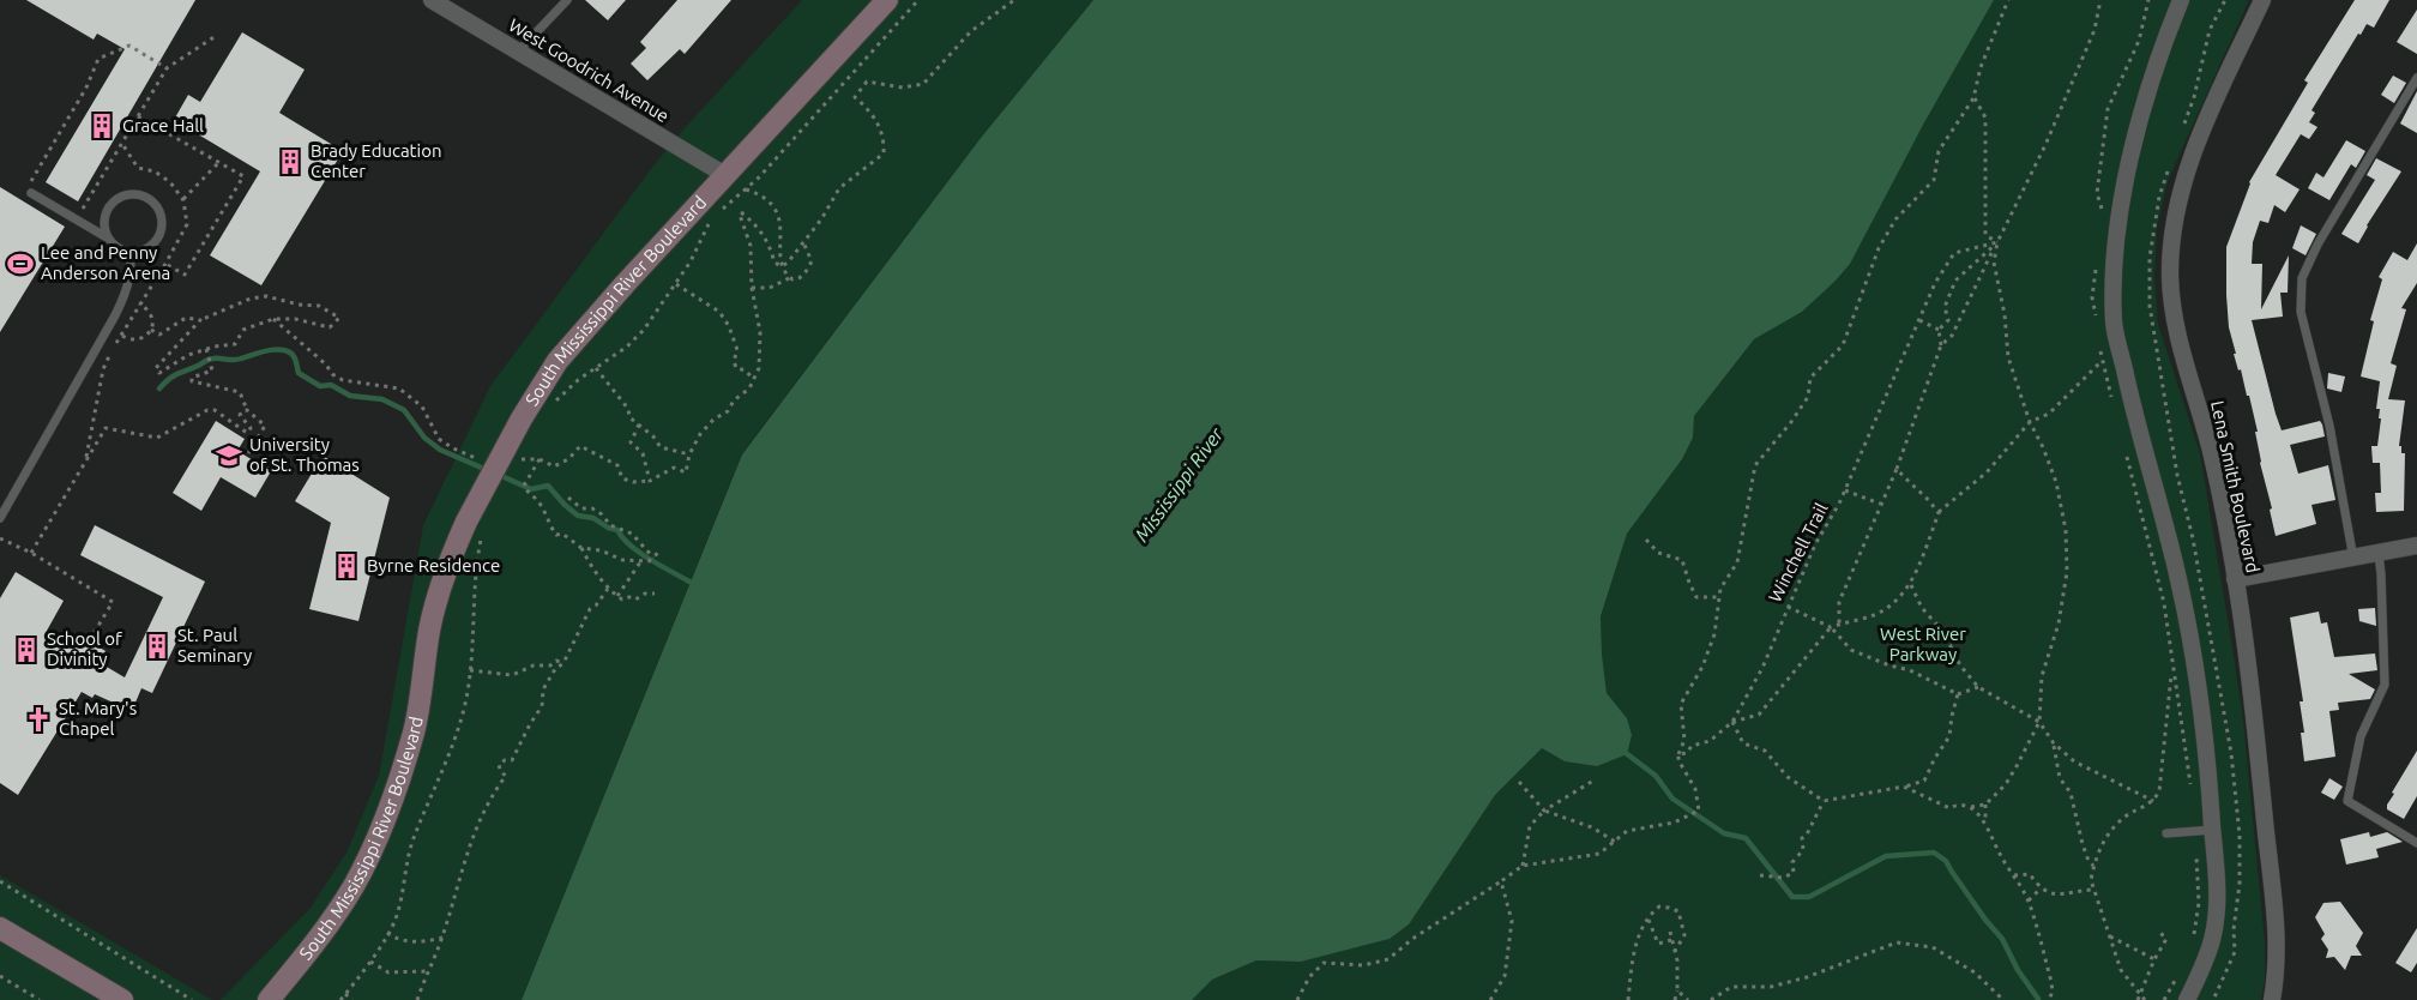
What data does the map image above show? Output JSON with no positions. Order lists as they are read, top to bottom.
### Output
{
  "streets": {
    "street": ["West Goodrich Avenue", "South Mississippi River Boulevard", "Lena Smith Boulevard"],
    "path": ["Winchell Trail"]
  },
  "crossings": [
    ["West Goodrich Avenue", "South Mississippi River Boulevard"]
  ],
  "water": ["Mississippi River"],
  "parks": ["West River Parkway"],
  "places": {
    "building": [
      "Grace Hall",
      "Brady Education Center",
      "Byrne Residence",
      "St. Paul Seminary",
      "School of Divinity"
    ],
    "sports": ["Lee and Penny Anderson Arena"],
    "school or university": ["University of St. Thomas"],
    "church": ["St. Mary's Chapel"]
  }
}
